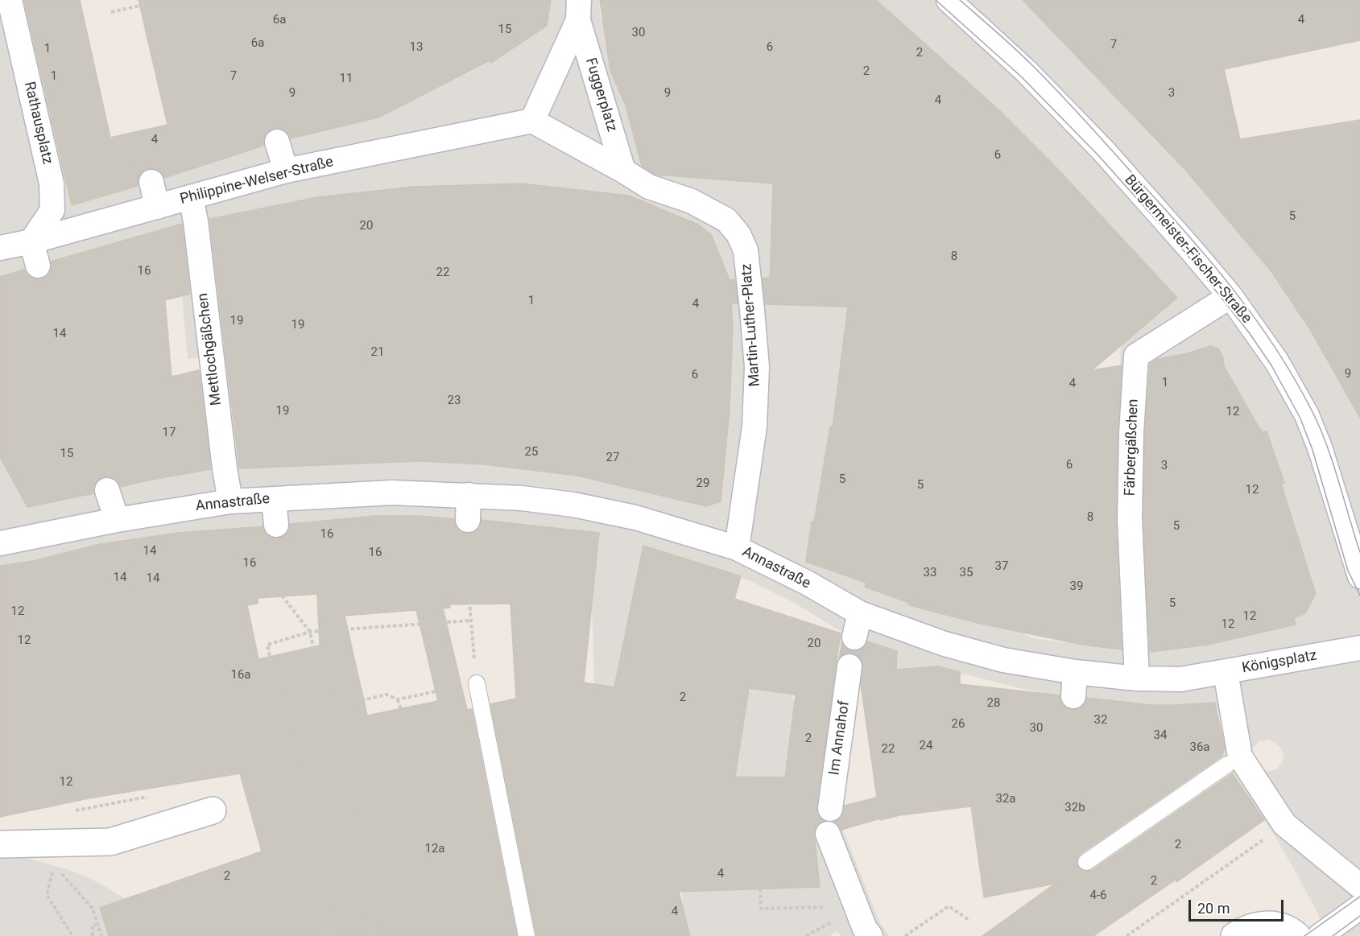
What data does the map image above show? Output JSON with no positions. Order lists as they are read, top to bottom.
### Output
{
  "streets": {
    "street": [
      "Fuggerplatz",
      "Rathausplatz",
      "Philippine-Welser-Straße",
      "Bürgermeister-Fischer-Straße",
      "Martin-Luther-Platz",
      "Mettlochgäßchen",
      "Färbergäßchen",
      "Annastraße",
      "Königsplatz",
      "Im Annahof"
    ]
  },
  "crossings": [
    ["Fuggerplatz", "Philippine-Welser-Straße"],
    ["Fuggerplatz", "Martin-Luther-Platz"],
    ["Rathausplatz", "Philippine-Welser-Straße"],
    ["Philippine-Welser-Straße", "Mettlochgäßchen"],
    ["Bürgermeister-Fischer-Straße", "Färbergäßchen"],
    ["Martin-Luther-Platz", "Annastraße"],
    ["Mettlochgäßchen", "Annastraße"],
    ["Färbergäßchen", "Annastraße"],
    ["Annastraße", "Königsplatz"]
  ],
  "house_numbers": [
    "6a",
    "4",
    "15",
    "30",
    "6a",
    "7",
    "13",
    "6",
    "1",
    "2",
    "2",
    "1",
    "7",
    "11",
    "9",
    "9",
    "3",
    "4",
    "4",
    "6",
    "5",
    "20",
    "8",
    "16",
    "22",
    "1",
    "4",
    "19",
    "19",
    "14",
    "21",
    "9",
    "6",
    "1",
    "4",
    "23",
    "19",
    "12",
    "17",
    "25",
    "15",
    "27",
    "6",
    "3",
    "5",
    "29",
    "5",
    "12",
    "8",
    "5",
    "16",
    "14",
    "16",
    "16",
    "37",
    "33",
    "35",
    "14",
    "14",
    "39",
    "5",
    "12",
    "12",
    "12",
    "12",
    "20",
    "16a",
    "2",
    "28",
    "32",
    "26",
    "30",
    "34",
    "2",
    "24",
    "36a",
    "22",
    "12",
    "32a",
    "32b",
    "2",
    "12a",
    "4",
    "2",
    "2",
    "4-6",
    "4"
  ],
  "scale_bar": "20 m"
}
